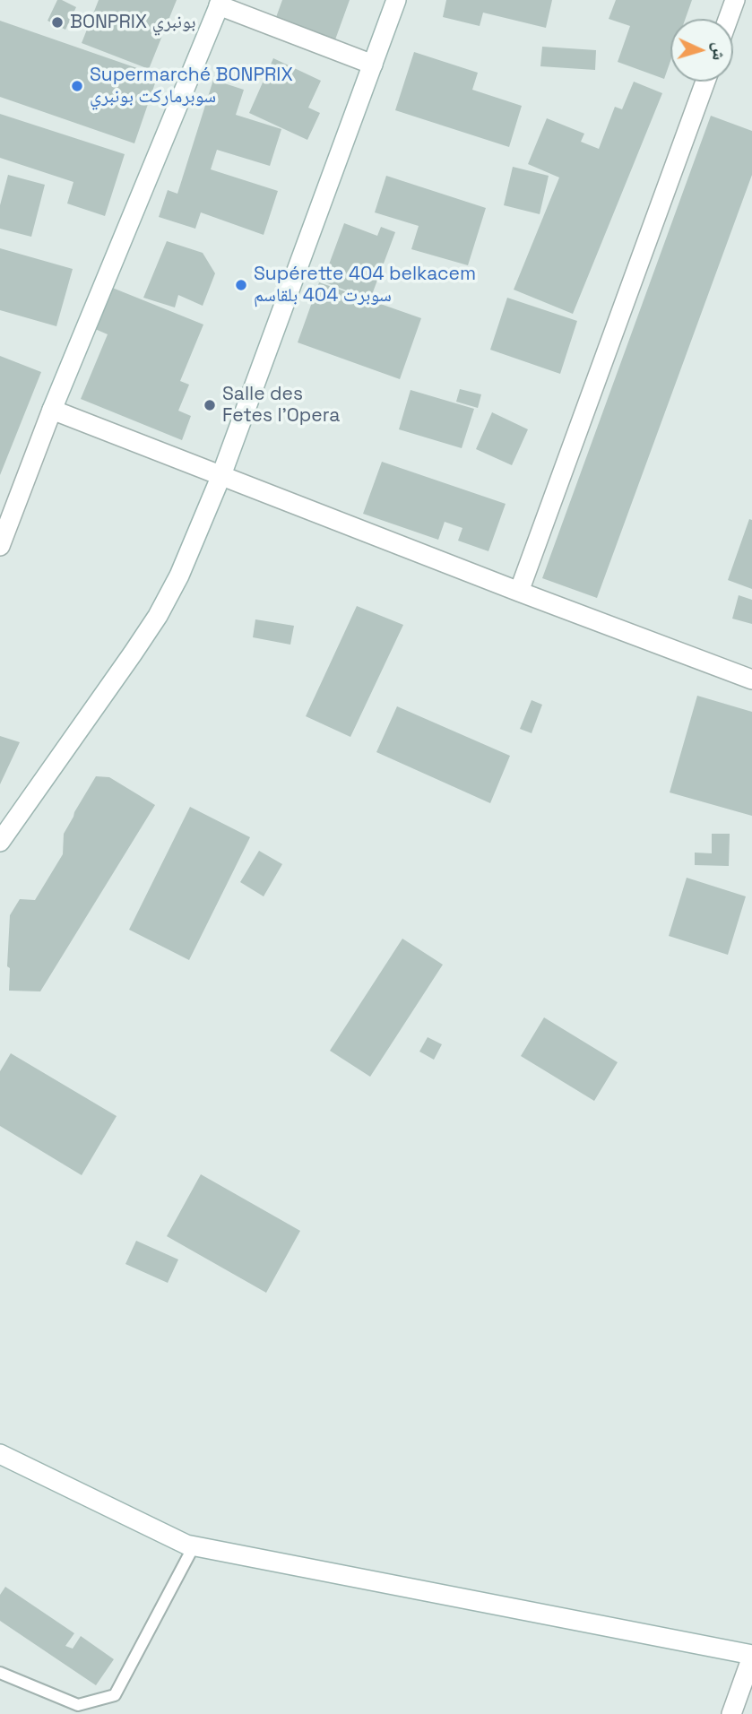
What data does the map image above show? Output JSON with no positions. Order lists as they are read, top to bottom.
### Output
{
  "places": [
    "BONPRIX بونبري",
    "Supermarché BONPRIX سوبرماركت بونبري",
    "Supérette 404 belkacem سوبرت 404 بلقاسم",
    "Salle des Fetes l'Opera"
  ],
  "north": "right"
}
